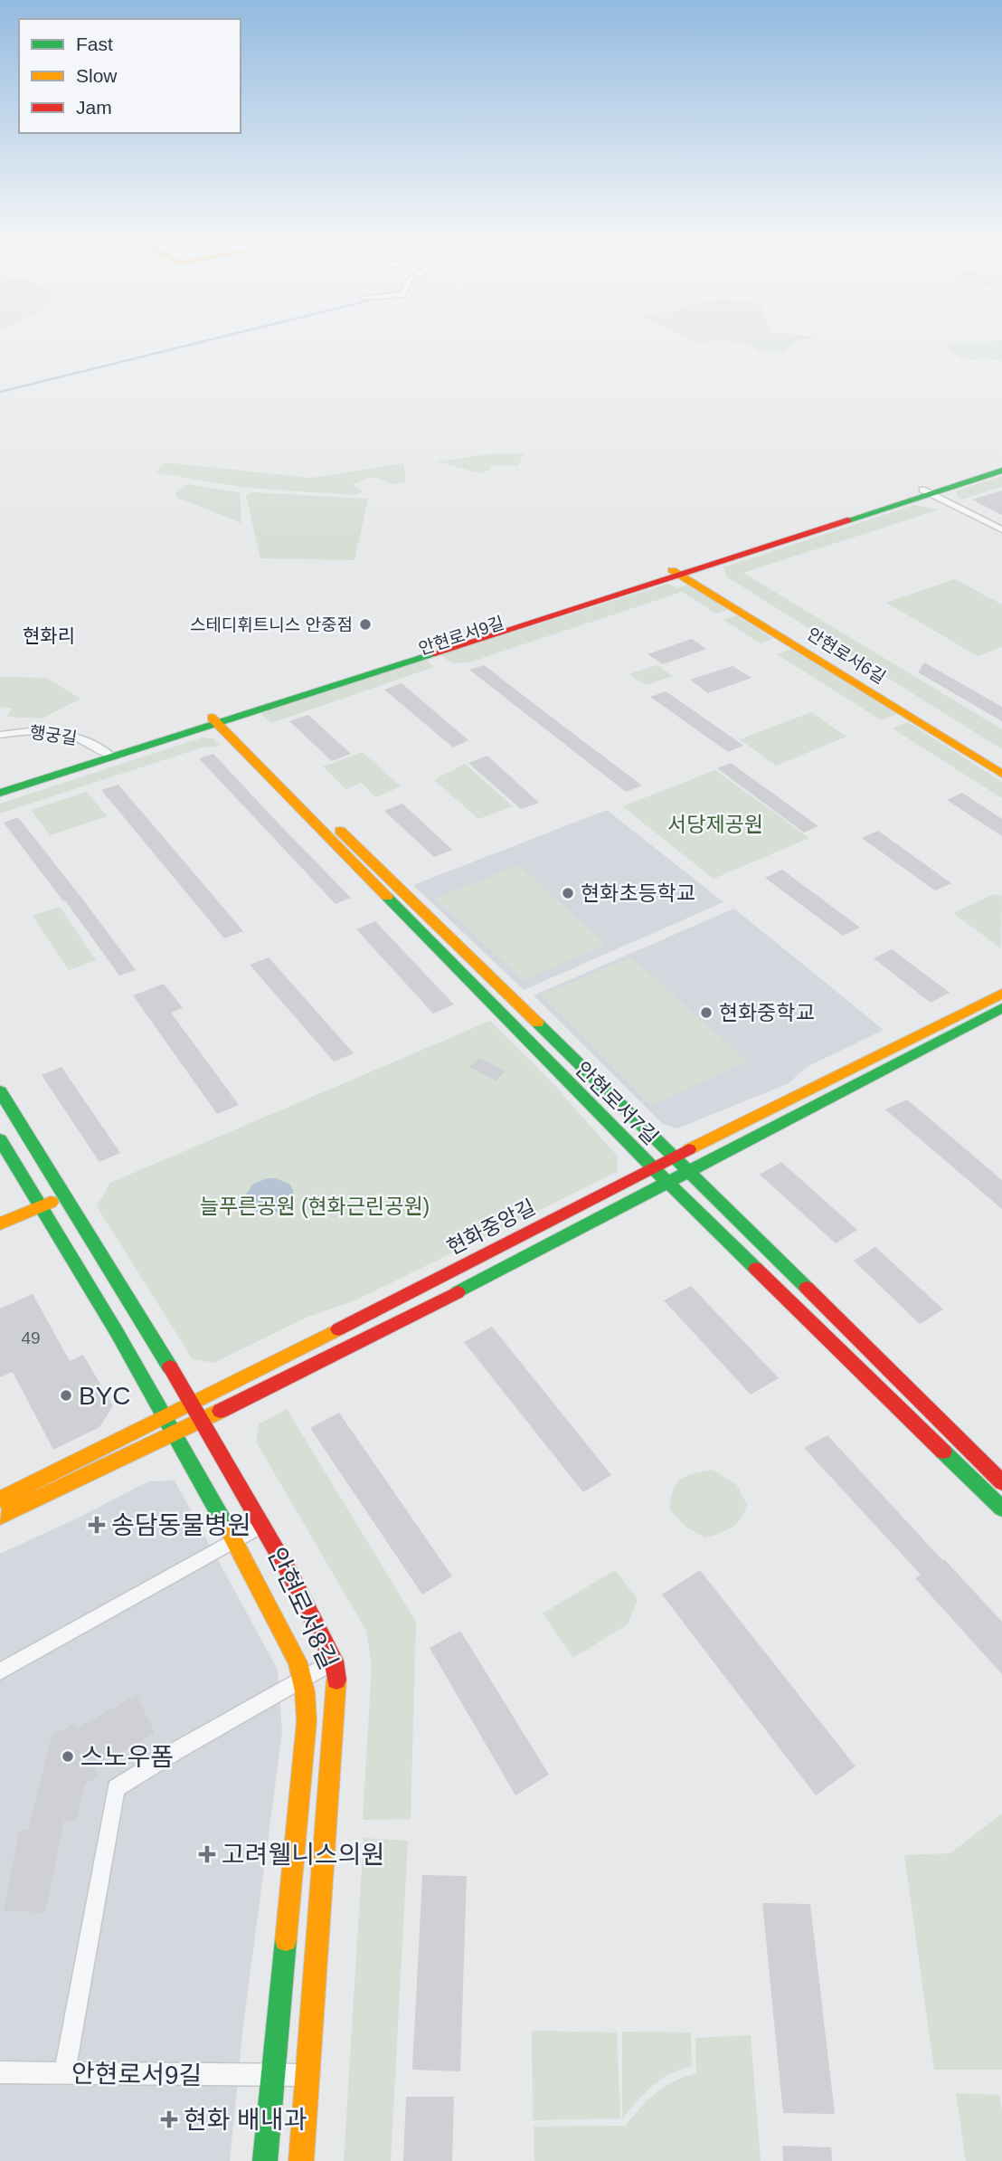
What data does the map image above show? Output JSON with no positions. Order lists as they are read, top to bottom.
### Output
{
  "streets": {
    "street": [
      "안현로서9길",
      "안현로서6길",
      "행궁길",
      "안현로서7길",
      "현화중앙길",
      "안현로서8길"
    ]
  },
  "crossings": [
    ["안현로서9길", "안현로서6길"],
    ["안현로서9길", "행궁길"],
    ["안현로서9길", "안현로서7길"],
    ["안현로서9길", "안현로서8길"],
    ["안현로서7길", "현화중앙길"],
    ["현화중앙길", "안현로서8길"]
  ],
  "districts": ["현화리"],
  "parks": ["서당제공원", "늘푸른공원 (현화근린공원)"],
  "places": {
    "other": [
      "스테디휘트니스 안중점",
      "현화초등학교",
      "현화중학교",
      "BYC",
      "스노우폼"
    ],
    "health": ["송담동물병원", "고려웰니스의원", "현화 배내과"]
  },
  "house_numbers": ["49"],
  "legend": ["Fast", "Slow", "Jam"]
}
